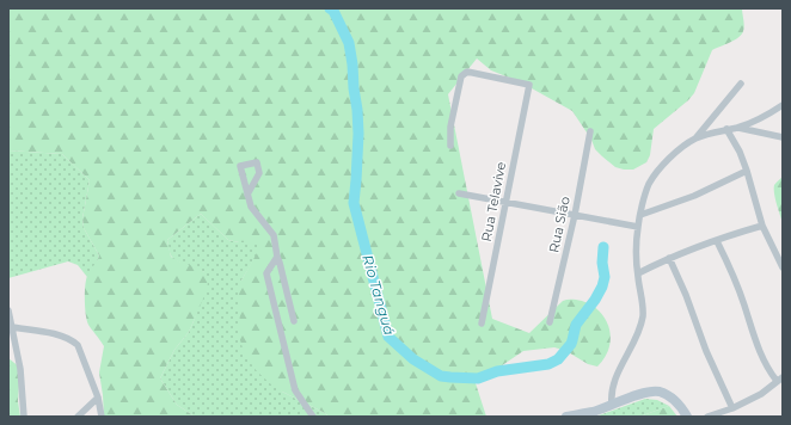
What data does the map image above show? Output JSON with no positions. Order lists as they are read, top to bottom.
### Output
{
  "streets": {
    "street": ["Rua Telavive", "Rua Sião"]
  },
  "water": ["Rio Tanguá"]
}
